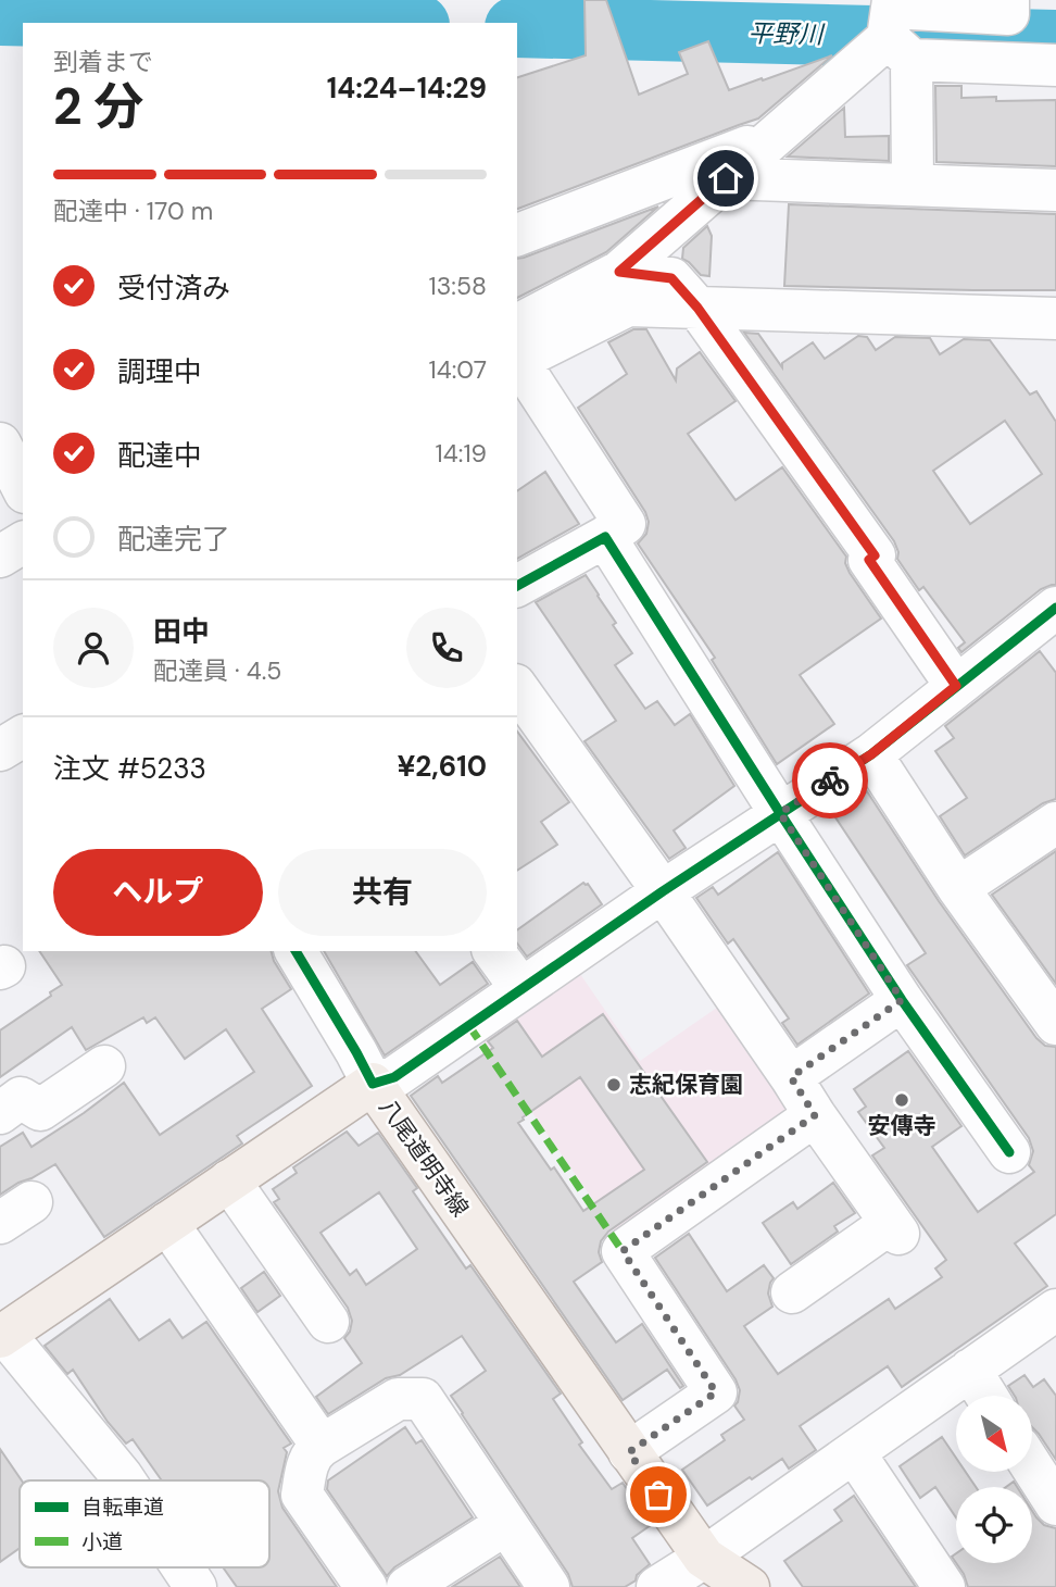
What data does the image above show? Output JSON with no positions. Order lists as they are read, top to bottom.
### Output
{
  "streets": {
    "main road": ["八尾道明寺線"]
  },
  "water": ["平野川"],
  "places": ["志紀保育園", "安傳寺"],
  "legend": ["自転車道", "小道"],
  "north": "bottom right",
  "page": {
    "heading": ["2 分", "到着まで", "14:24–14:29"],
    "panel": [
      "田中",
      "配達員 · 4.5",
      "注文 #5233",
      "¥2,610"
    ],
    "bar": "配達中 · 170 m",
    "list": [
      ["受付済み", "13:58"],
      ["調理中", "14:07"],
      ["配達中", "14:19"],
      "配達完了"
    ],
    "buttons": ["ヘルプ", "共有"]
  }
}
